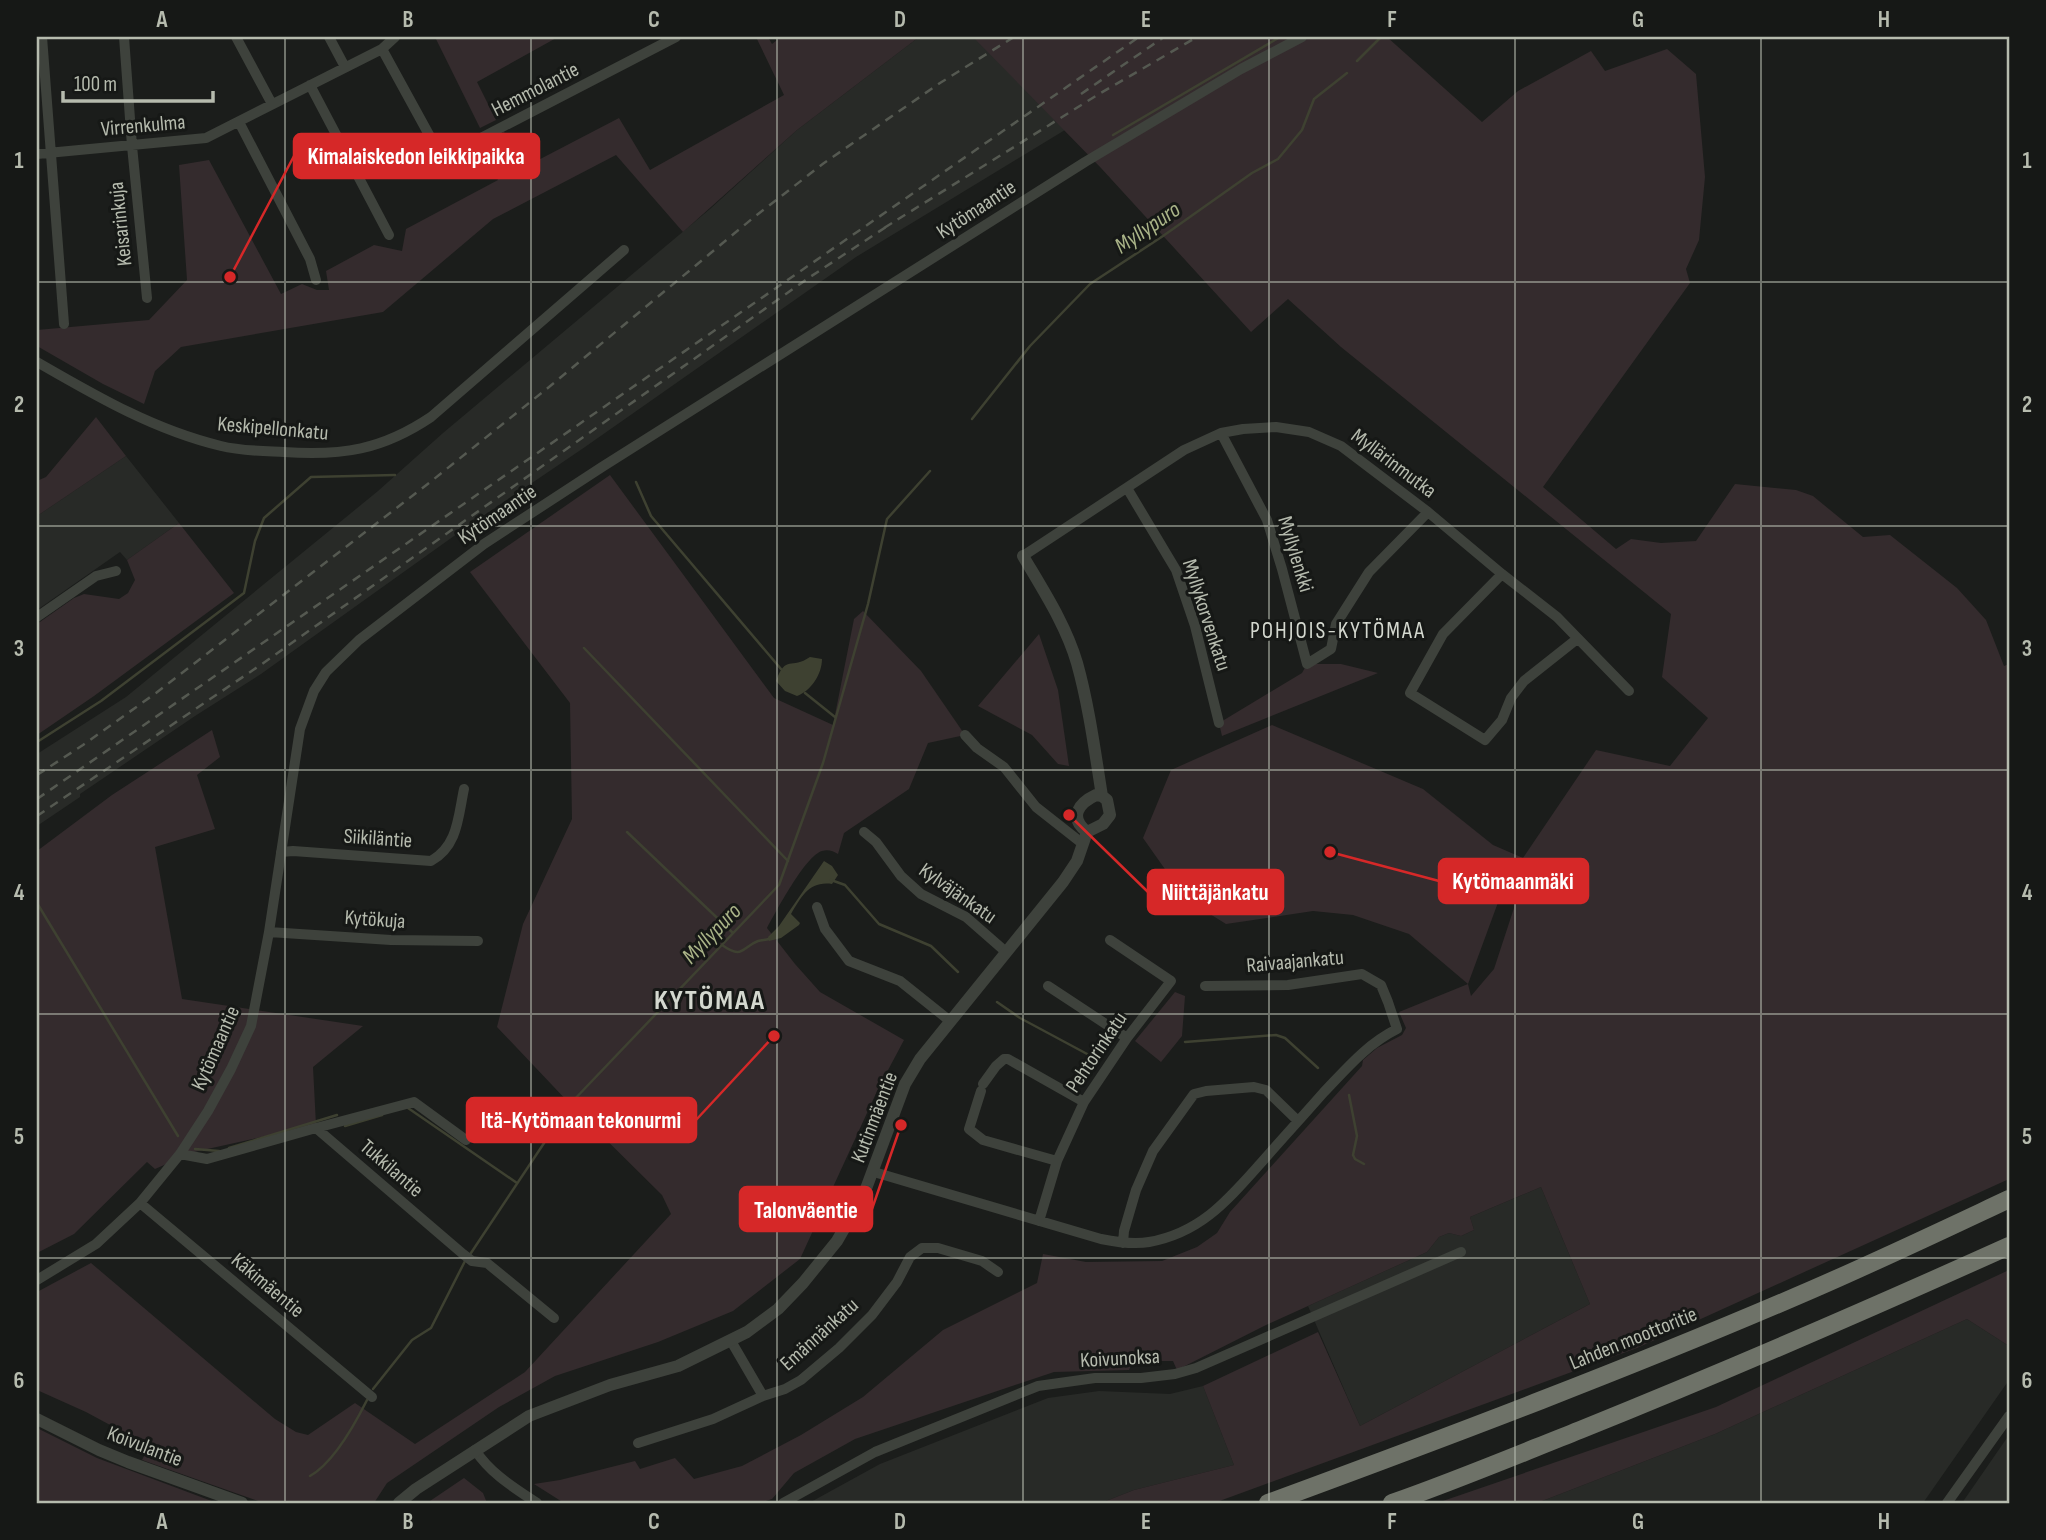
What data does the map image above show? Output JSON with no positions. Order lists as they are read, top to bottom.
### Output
{
  "streets": {
    "highway": ["Lahden moottoritie"],
    "street": [
      "Hemmolantie",
      "Virrenkulma",
      "Kytömaantie",
      "Keisarinkuja",
      "Keskipellonkatu",
      "Myllärinmutka",
      "Myllylenkki",
      "Myllykorvenkatu",
      "Siikiläntie",
      "Kylväjänkatu",
      "Kytökuja",
      "Raivaajankatu",
      "Pehtorinkatu",
      "Kutinmäentie",
      "Tukkilantie",
      "Käkimäentie",
      "Emännänkatu",
      "Koivunoksa",
      "Koivulantie"
    ]
  },
  "crossings": [
    ["Hemmolantie", "Virrenkulma"],
    ["Virrenkulma", "Keisarinkuja"],
    ["Kytömaantie", "Siikiläntie"],
    ["Kytömaantie", "Kytökuja"],
    ["Kytömaantie", "Käkimäentie"],
    ["Myllärinmutka", "Myllylenkki"],
    ["Myllärinmutka", "Myllykorvenkatu"],
    ["Myllärinmutka", "Kutinmäentie"],
    ["Kylväjänkatu", "Kutinmäentie"]
  ],
  "districts": ["POHJOIS-KYTÖMAA", "KYTÖMAA"],
  "water": ["Myllypuro"],
  "places": [
    "Kimalaiskedon leikkipaikka",
    "Niittäjänkatu",
    "Kytömaanmäki",
    "Itä-Kytömaan tekonurmi",
    "Talonväentie"
  ],
  "scale_bar": "100 m",
  "grid": {
    "columns": [
      "A",
      "B",
      "C",
      "D",
      "E",
      "F",
      "G",
      "H"
    ],
    "rows": [
      "1",
      "2",
      "3",
      "4",
      "5",
      "6"
    ]
  }
}
